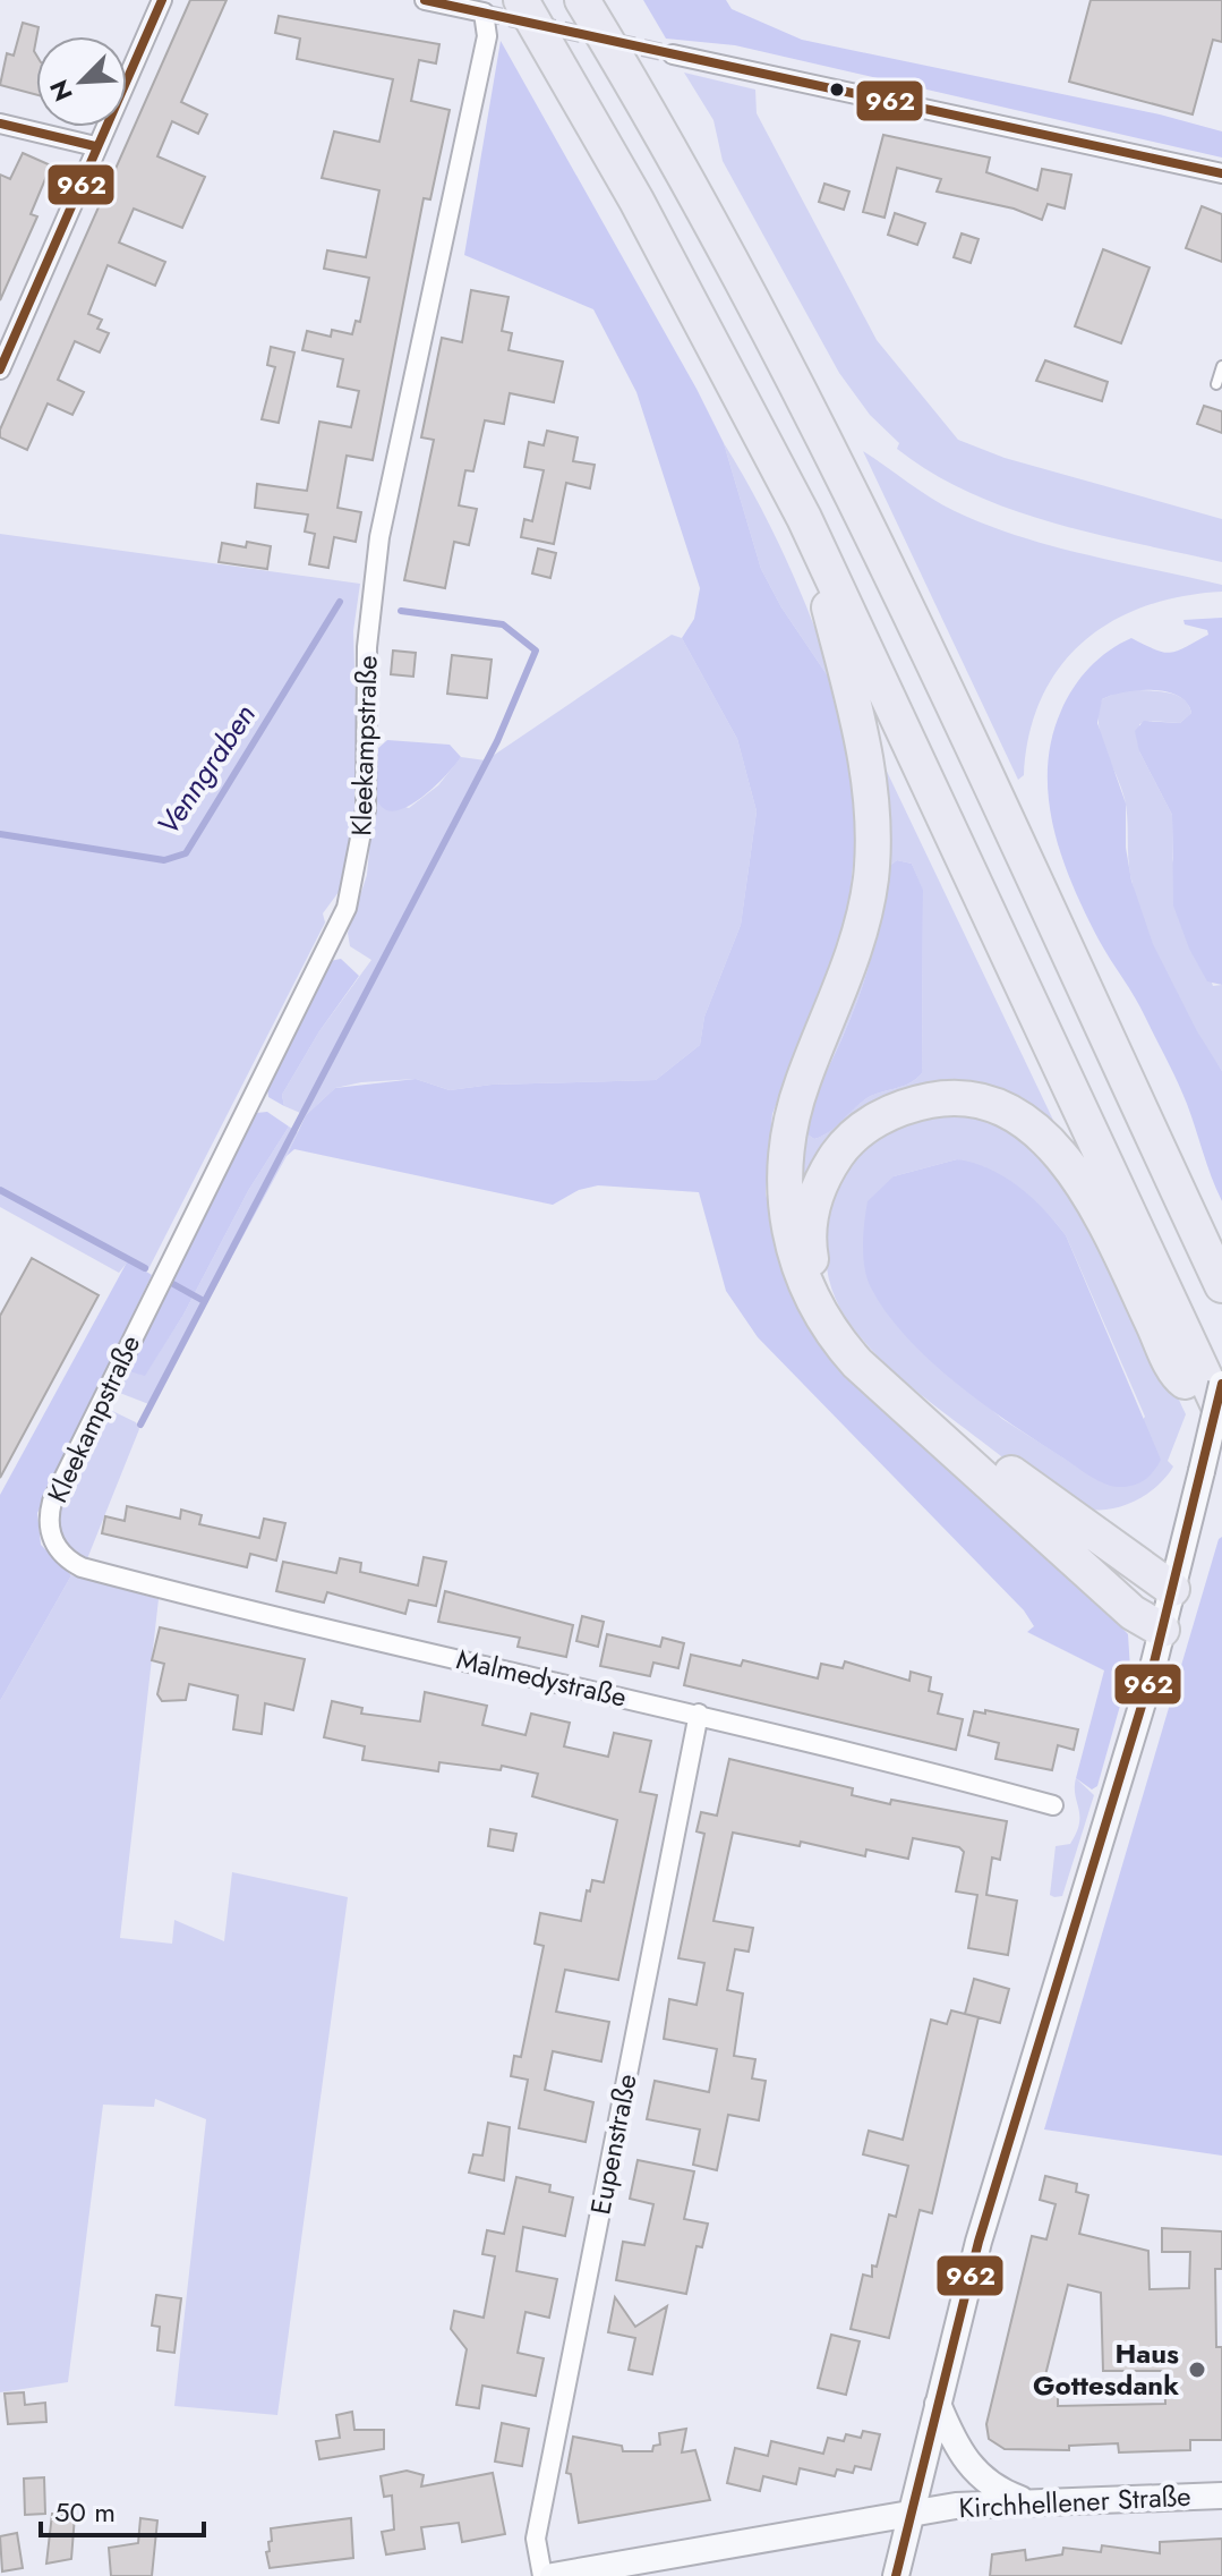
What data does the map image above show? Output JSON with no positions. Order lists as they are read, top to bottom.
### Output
{
  "streets": {
    "main road": ["Kirchhellener Straße"],
    "street": ["Kleekampstraße", "Malmedystraße", "Eupenstraße"]
  },
  "crossings": [
    ["Kleekampstraße", "Malmedystraße"],
    ["Malmedystraße", "Eupenstraße"]
  ],
  "water": ["Venngraben"],
  "places": ["Haus Gottesdank"],
  "lines": ["transit line 962"],
  "scale_bar": "50 m",
  "north": "bottom left"
}
